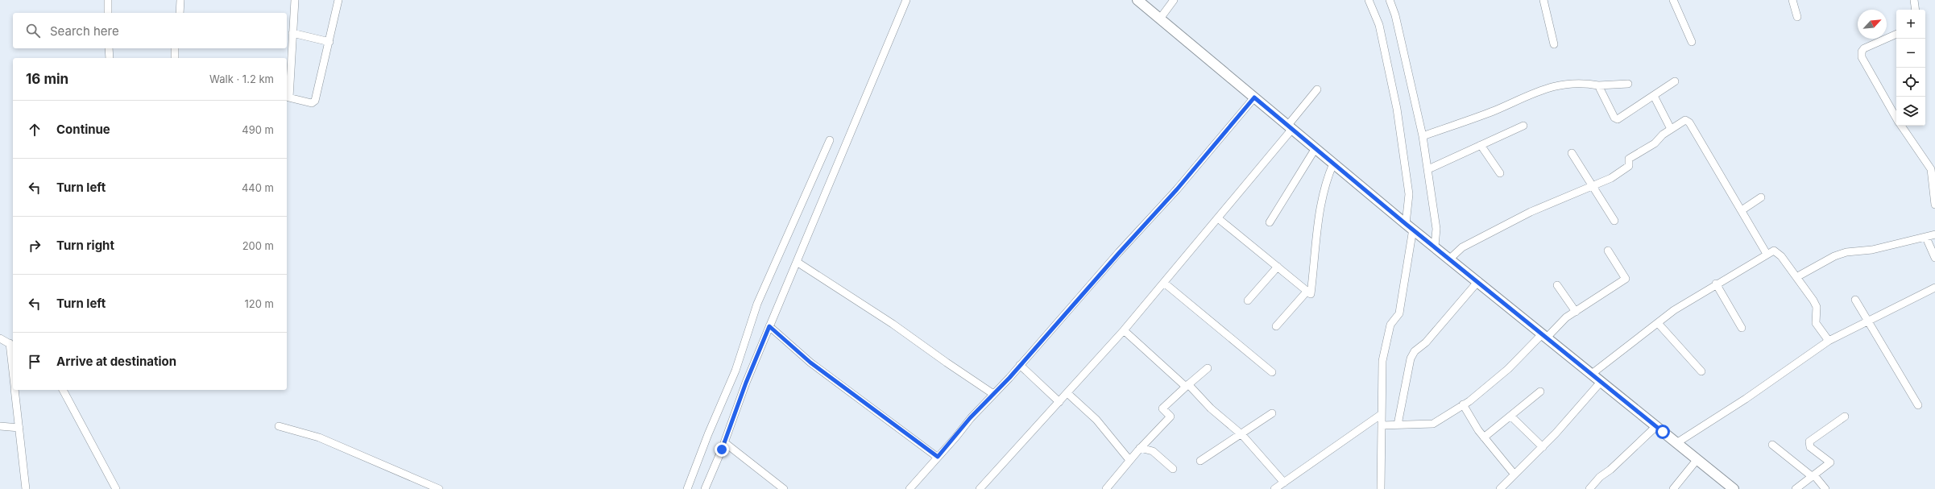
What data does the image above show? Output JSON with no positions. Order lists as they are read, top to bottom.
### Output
{
  "north": "top right",
  "page": {
    "map_buttons": ["+", "−"],
    "search": "Search here",
    "heading": ["16 min", "Walk · 1.2 km"],
    "list": [
      ["Continue", "490 m"],
      ["Turn left", "440 m"],
      ["Turn right", "200 m"],
      ["Turn left", "120 m"],
      "Arrive at destination"
    ]
  }
}
